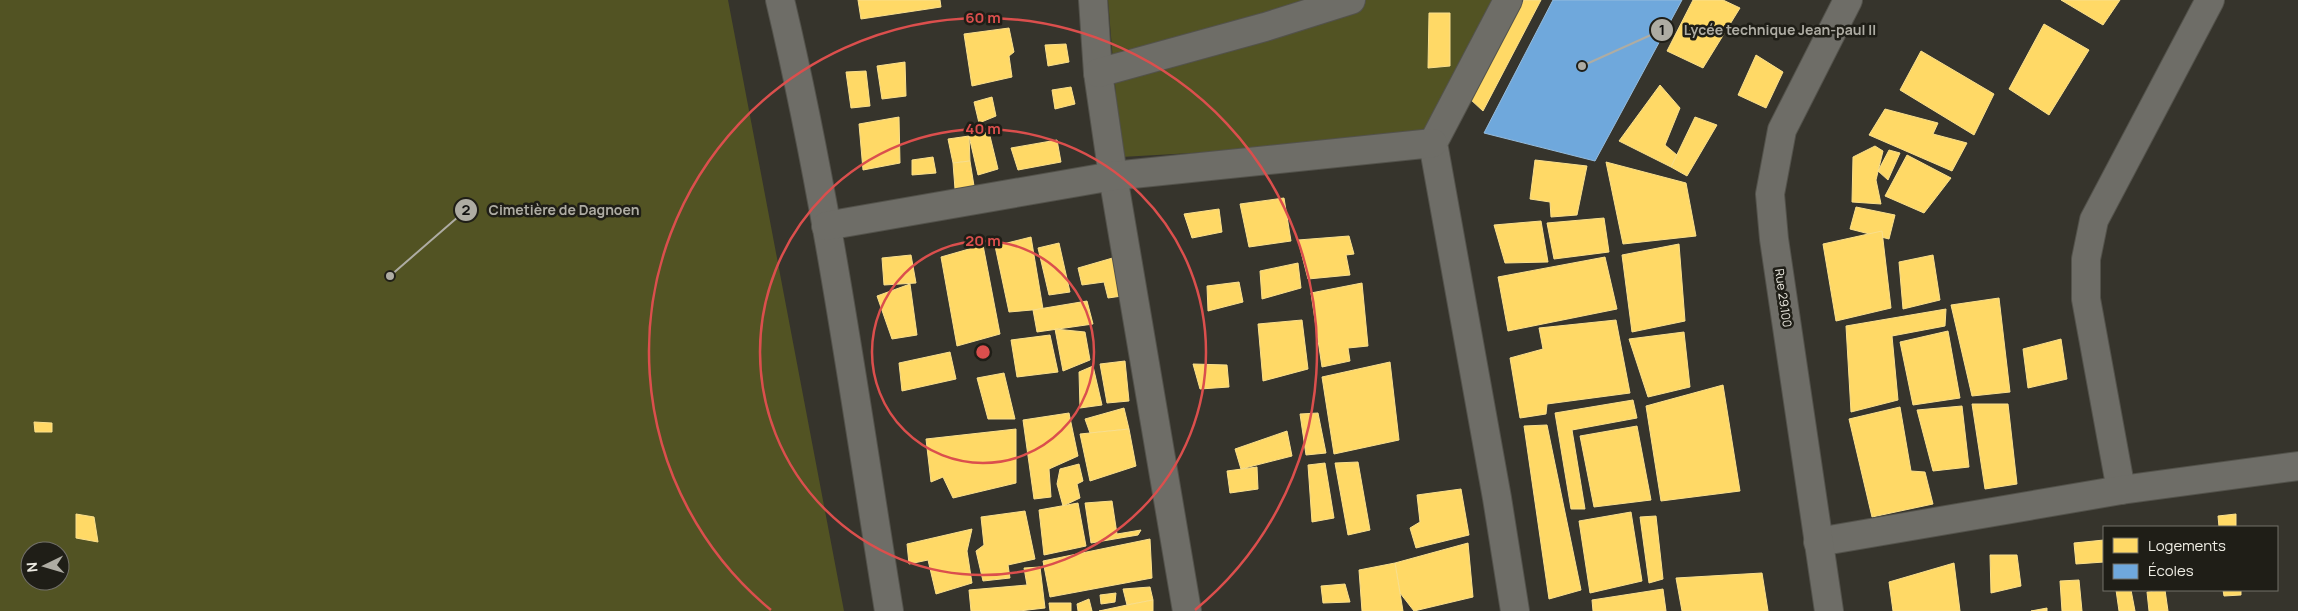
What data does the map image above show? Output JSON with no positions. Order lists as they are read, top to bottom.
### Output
{
  "streets": {
    "street": ["Rue 29.100"]
  },
  "places": ["Lycée technique Jean-paul II", "Cimetière de Dagnoen"],
  "legend": ["Logements", "Écoles"],
  "north": "left",
  "rings": ["60 m", "40 m", "20 m"]
}
